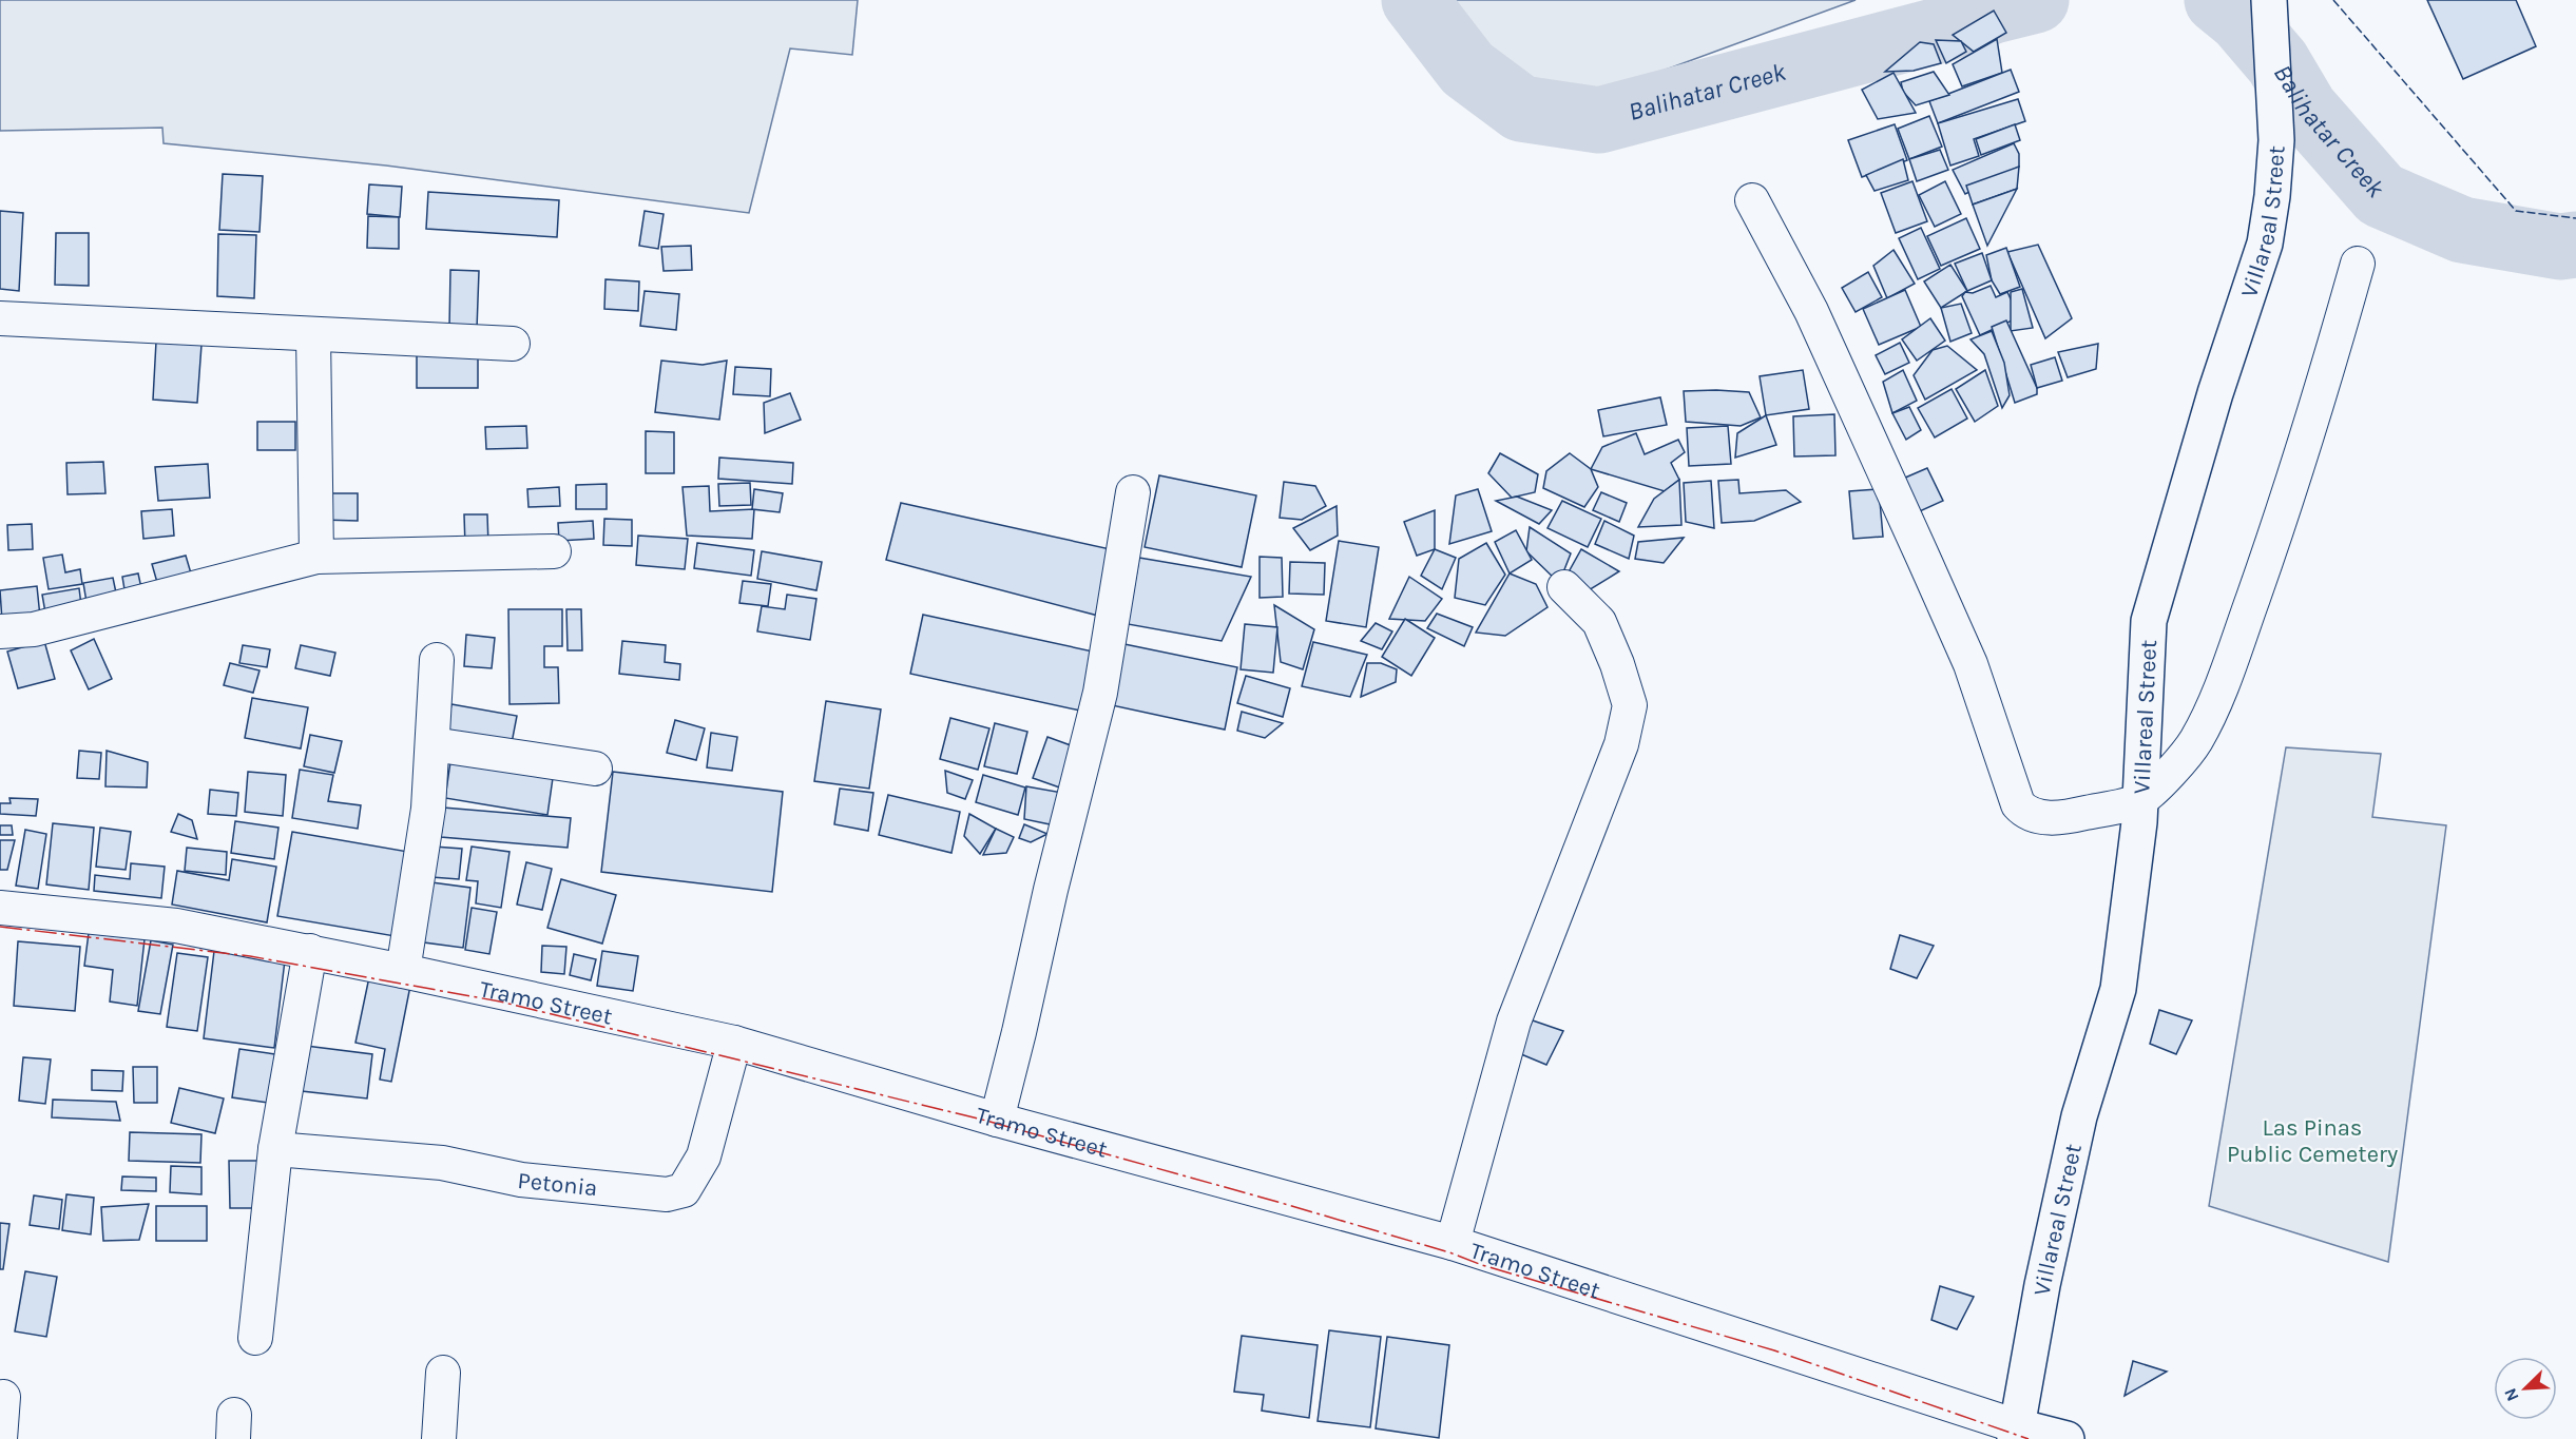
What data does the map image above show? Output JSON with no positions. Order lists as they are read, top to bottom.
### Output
{
  "streets": {
    "street": ["Villareal Street", "Tramo Street", "Petonia"]
  },
  "crossings": [
    ["Villareal Street", "Tramo Street"],
    ["Tramo Street", "Petonia"]
  ],
  "water": ["Balihatar Creek"],
  "parks": ["Las Pinas Public Cemetery"],
  "north": "bottom left"
}
